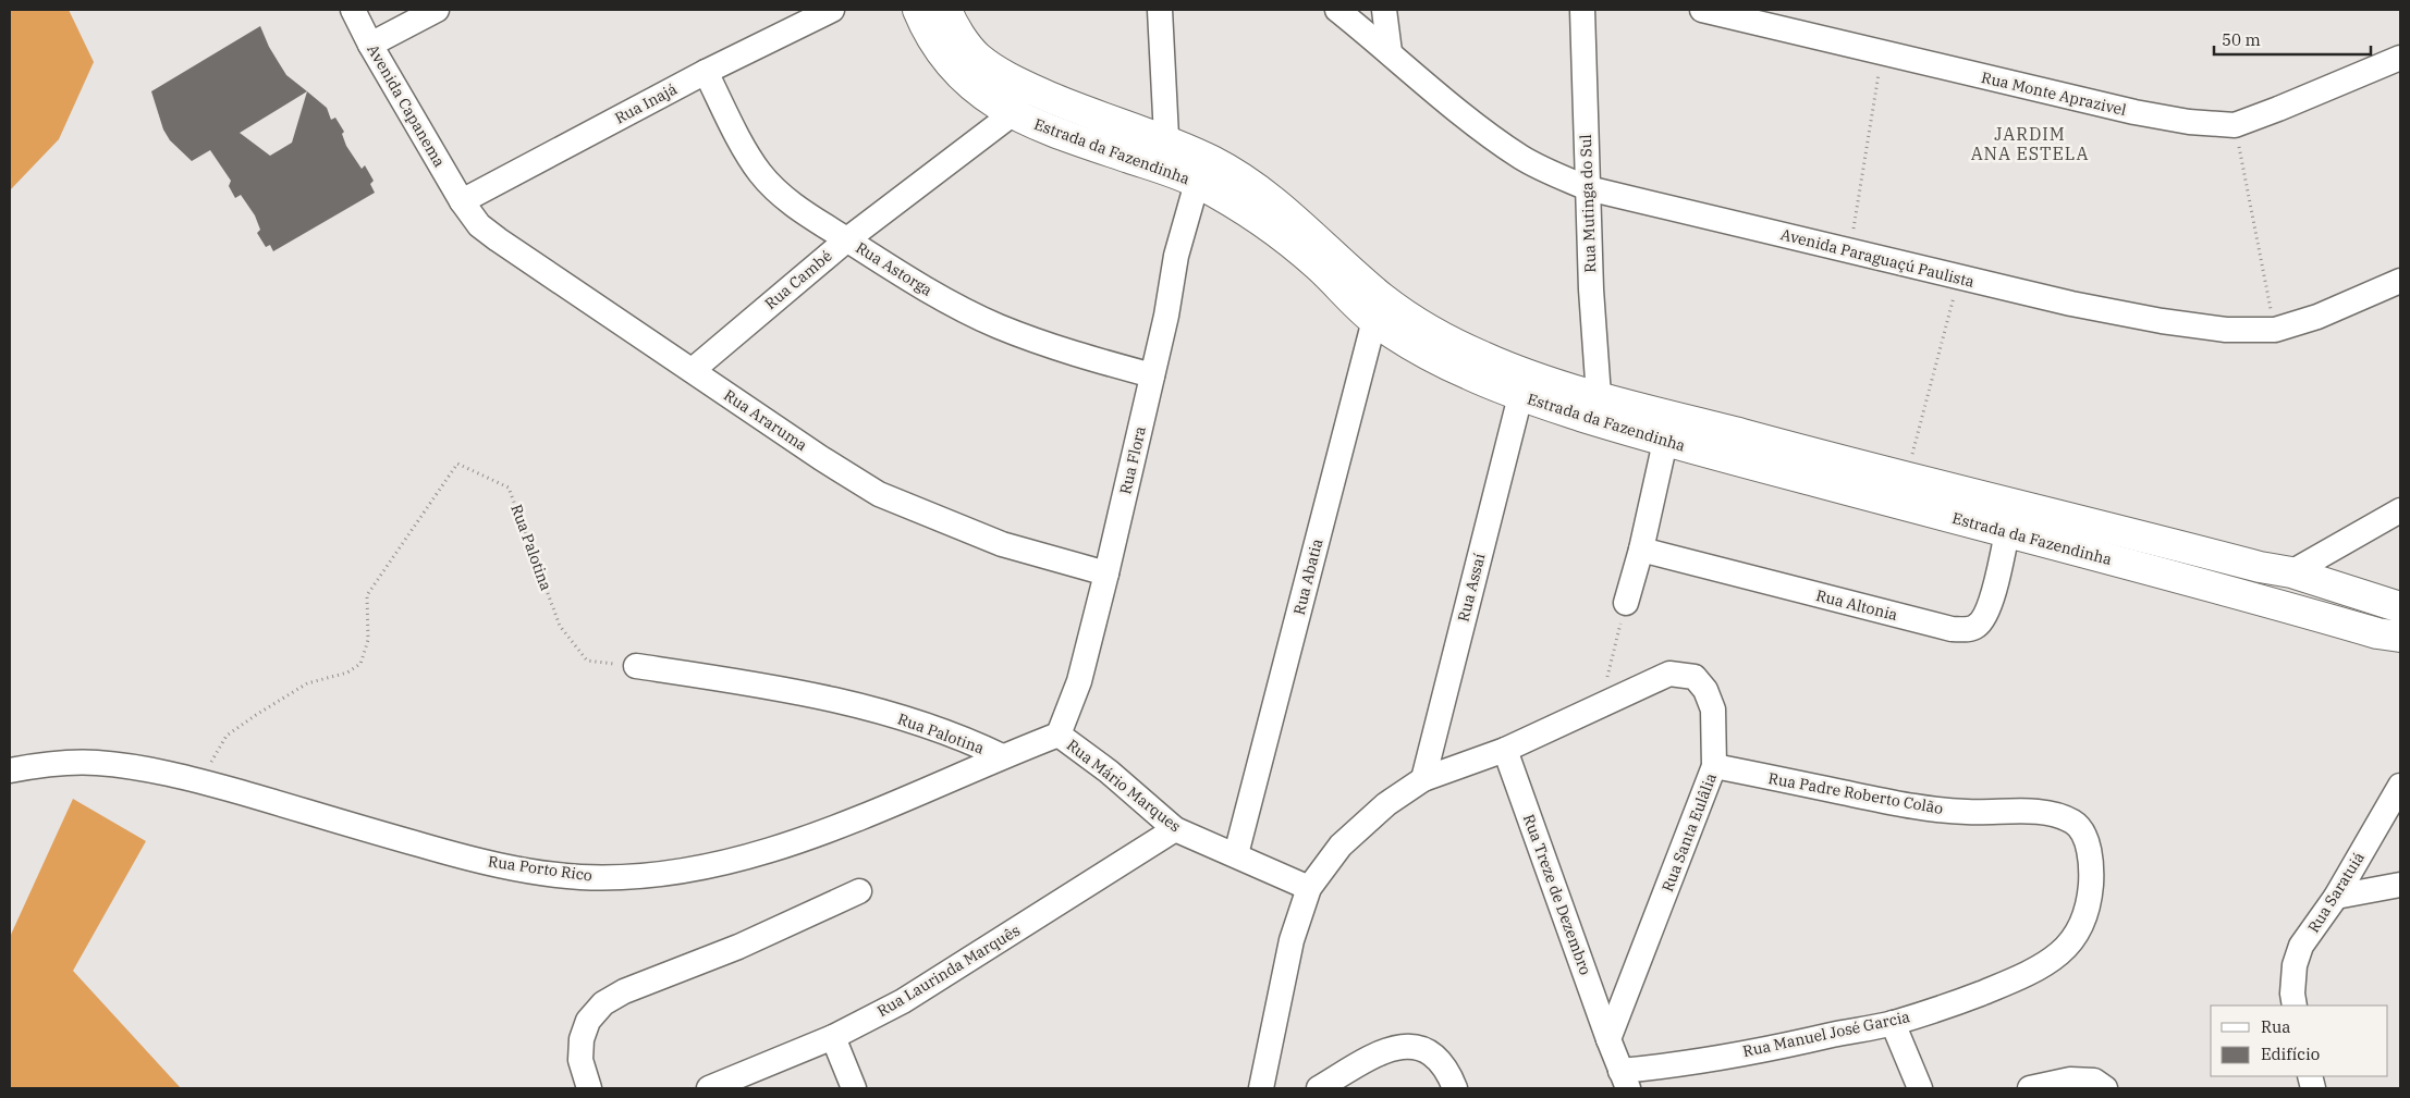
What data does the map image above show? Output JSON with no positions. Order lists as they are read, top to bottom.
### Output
{
  "streets": {
    "main road": ["Estrada da Fazendinha"],
    "street": [
      "Rua Monte Aprazivel",
      "Rua Inajá",
      "Avenida Capanema",
      "Rua Mutinga do Sul",
      "Avenida Paraguaçú Paulista",
      "Rua Astorga",
      "Rua Cambé",
      "Rua Araruma",
      "Rua Flora",
      "Rua Palotina",
      "Rua Abatia",
      "Rua Assaí",
      "Rua Altonia",
      "Rua Mário Marques",
      "Rua Padre Roberto Colão",
      "Rua Santa Eulâlia",
      "Rua Porto Rico",
      "Rua Saratuiá",
      "Rua Treze de Dezembro",
      "Rua Laurinda Marquês",
      "Rua Manuel José Garcia"
    ]
  },
  "crossings": [
    ["Rua Inajá", "Avenida Capanema"],
    ["Rua Inajá", "Rua Astorga"],
    ["Rua Inajá", "Rua Araruma"],
    ["Avenida Capanema", "Rua Araruma"],
    ["Estrada da Fazendinha", "Rua Mutinga do Sul"],
    ["Estrada da Fazendinha", "Rua Cambé"],
    ["Estrada da Fazendinha", "Rua Flora"],
    ["Estrada da Fazendinha", "Rua Abatia"],
    ["Estrada da Fazendinha", "Rua Assaí"],
    ["Estrada da Fazendinha", "Rua Altonia"],
    ["Rua Mutinga do Sul", "Avenida Paraguaçú Paulista"],
    ["Rua Astorga", "Rua Cambé"],
    ["Rua Astorga", "Rua Flora"],
    ["Rua Cambé", "Rua Araruma"],
    ["Rua Araruma", "Rua Flora"],
    ["Rua Flora", "Rua Mário Marques"],
    ["Rua Flora", "Rua Porto Rico"],
    ["Rua Palotina", "Rua Porto Rico"],
    ["Rua Abatia", "Rua Mário Marques"],
    ["Rua Assaí", "Rua Santa Eulâlia"],
    ["Rua Mário Marques", "Rua Santa Eulâlia"],
    ["Rua Mário Marques", "Rua Porto Rico"],
    ["Rua Mário Marques", "Rua Laurinda Marquês"],
    ["Rua Padre Roberto Colão", "Rua Santa Eulâlia"],
    ["Rua Padre Roberto Colão", "Rua Manuel José Garcia"],
    ["Rua Santa Eulâlia", "Rua Treze de Dezembro"]
  ],
  "districts": ["JARDIM ANA ESTELA"],
  "legend": ["Rua", "Edifício"],
  "scale_bar": "50 m"
}
